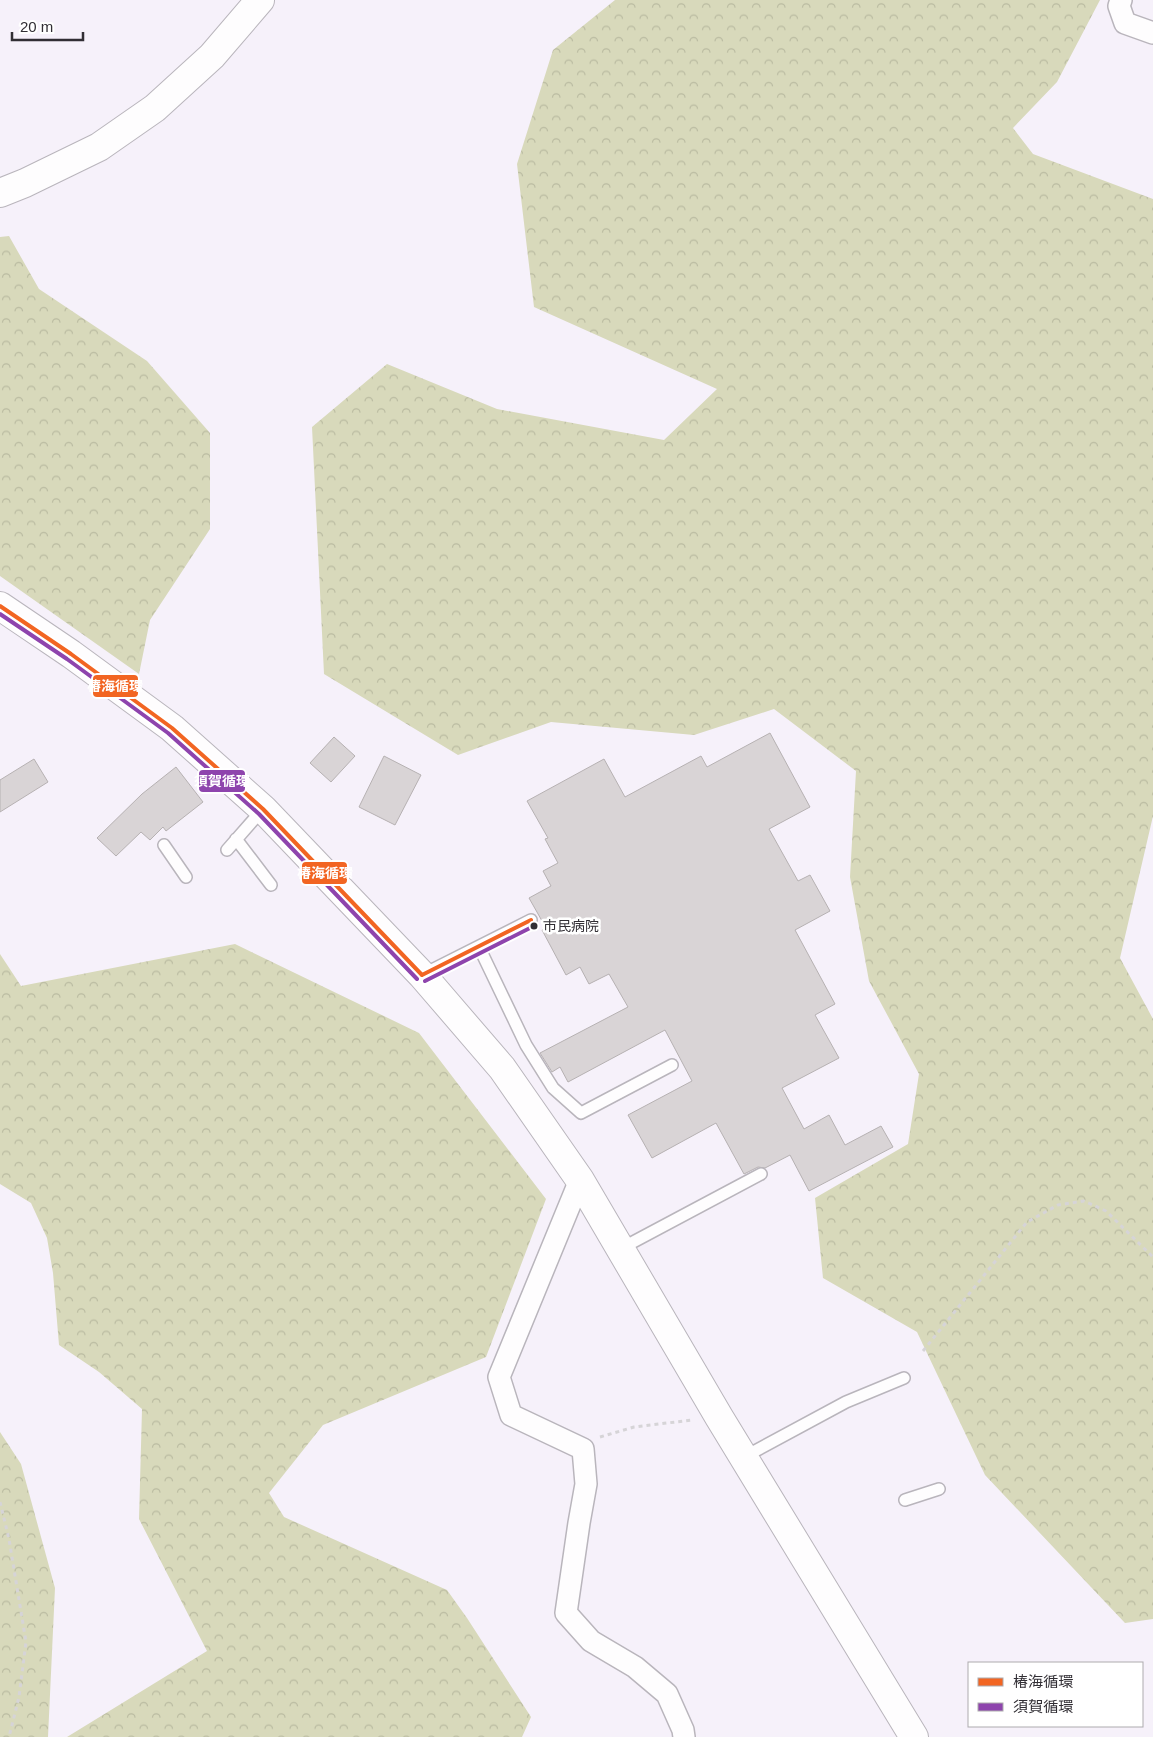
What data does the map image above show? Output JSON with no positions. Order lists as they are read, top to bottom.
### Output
{
  "places": ["市民病院"],
  "lines": ["transit line 椿海循環", "transit line 須賀循環"],
  "legend": ["椿海循環", "須賀循環"],
  "scale_bar": "20 m"
}
